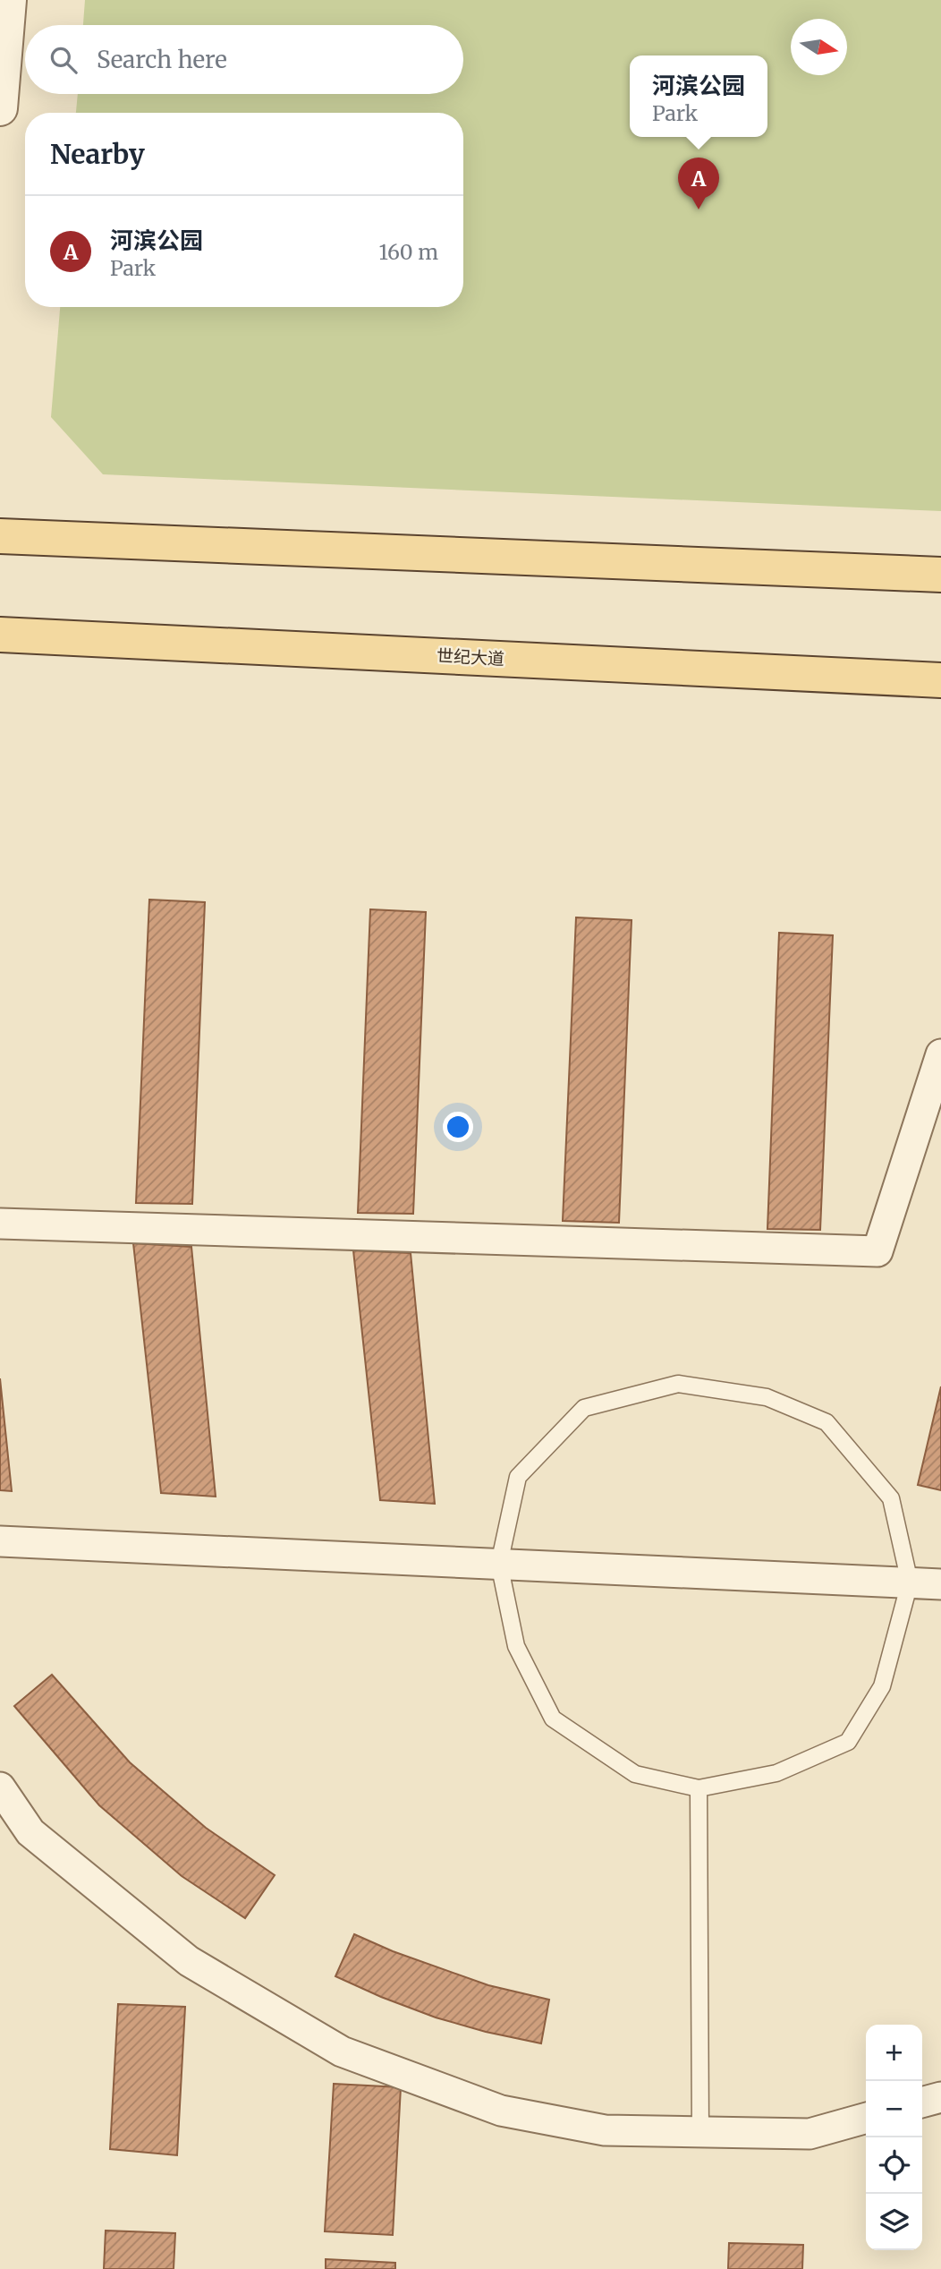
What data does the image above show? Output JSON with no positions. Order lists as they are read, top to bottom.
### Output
{
  "streets": {
    "main road": ["世纪大道"]
  },
  "north": "right",
  "page": {
    "search": "Search here",
    "popup": ["河滨公园", "Park"],
    "heading": "Nearby",
    "pins": "A",
    "list": [
      {
        "mark": "A",
        "name": "河滨公园",
        "note": "Park",
        "value": "160 m"
      }
    ],
    "map_buttons": ["+", "−"]
  }
}
